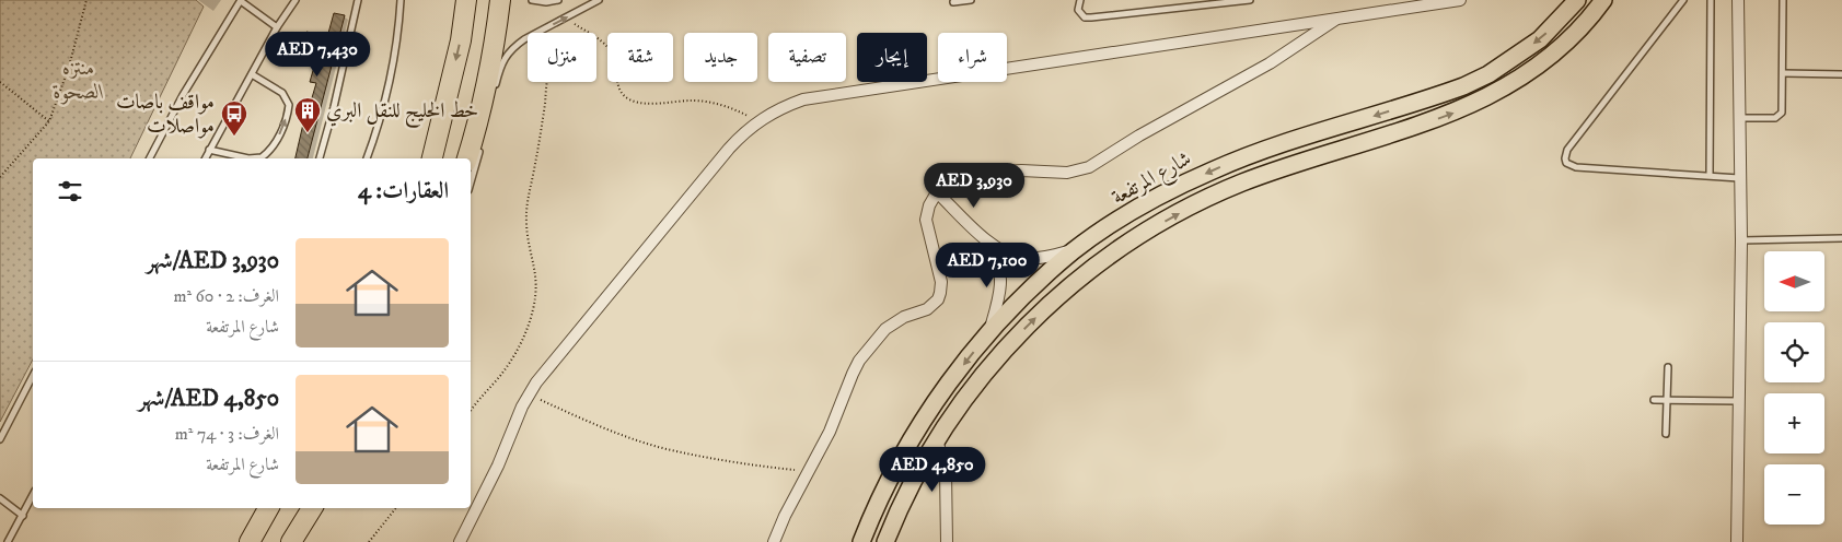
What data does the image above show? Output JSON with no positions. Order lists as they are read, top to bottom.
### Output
{
  "streets": {
    "main road": ["شارع المرتفعة"]
  },
  "parks": ["منتزه الصحوة"],
  "places": {
    "building": ["خط الخليج للنقل البري"],
    "bus stop": ["مواقف باصات مواصلات"]
  },
  "north": "left",
  "page": {
    "price": [
      "AED 7,430",
      "AED 3,930",
      "AED 7,100",
      "AED 4,850"
    ],
    "chip": [
      "شراء",
      "إيجار",
      "تصفية",
      "جديد",
      "شقة",
      "منزل"
    ],
    "heading": "العقارات: 4",
    "list": [
      {
        "name": "AED 3,930/شهر",
        "note": "الغرف: 2 · 60 m² · شارع المرتفعة"
      },
      {
        "name": "AED 4,850/شهر",
        "note": "الغرف: 3 · 74 m² · شارع المرتفعة"
      }
    ],
    "map_buttons": ["+", "−"]
  }
}
